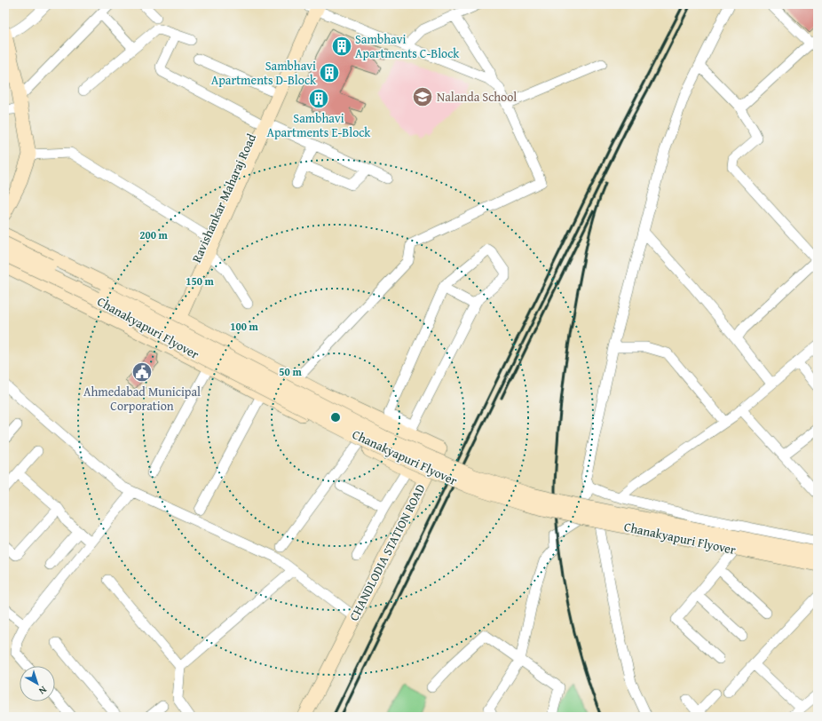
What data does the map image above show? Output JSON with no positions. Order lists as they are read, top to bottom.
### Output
{
  "streets": {
    "main road": ["Ravishankar Maharaj Road", "Chanakyapuri Flyover", "CHANDLODIA STATION ROAD"]
  },
  "places": {
    "building": ["Sambhavi Apartments C-Block", "Sambhavi Apartments D-Block", "Sambhavi Apartments E-Block"],
    "school or university": ["Nalanda School"],
    "public building": ["Ahmedabad Municipal Corporation"]
  },
  "north": "bottom right",
  "rings": [
    "200 m",
    "150 m",
    "100 m",
    "50 m"
  ]
}
